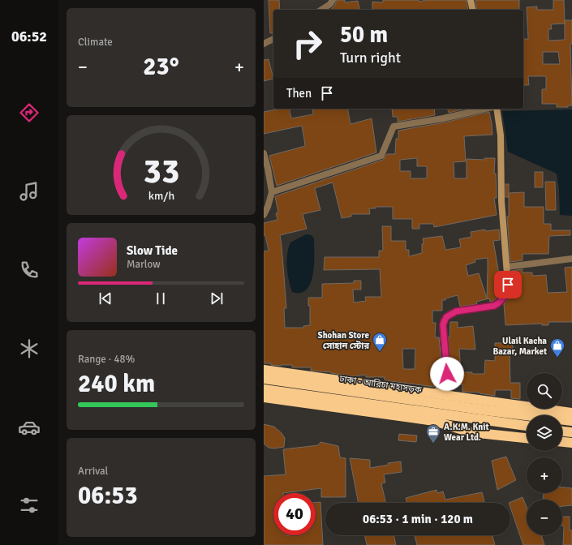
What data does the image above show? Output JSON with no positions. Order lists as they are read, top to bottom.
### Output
{
  "streets": {
    "highway": ["ঢাকা - আরিচা মহাসড়ক"]
  },
  "places": {
    "shop": ["Shohan Store সোহান স্টোর", "Ulail Kacha Bazar, Market"],
    "office": ["A.K.M. Knit Wear Ltd."]
  },
  "page": {
    "tabs": "06:52",
    "tile": [
      "Climate",
      ["Range · 48%", "240 km"],
      ["Arrival", "06:53"]
    ],
    "turn": ["50 m", "Turn right"],
    "heat": ["−", "23°", "+"],
    "then": "Then",
    "song": ["Slow Tide", "Marlow"],
    "map_buttons": ["+", "−"],
    "limit": "40",
    "trip": "06:53 · 1 min · 120 m",
    "gauge": ["33", "km/h"]
  }
}
